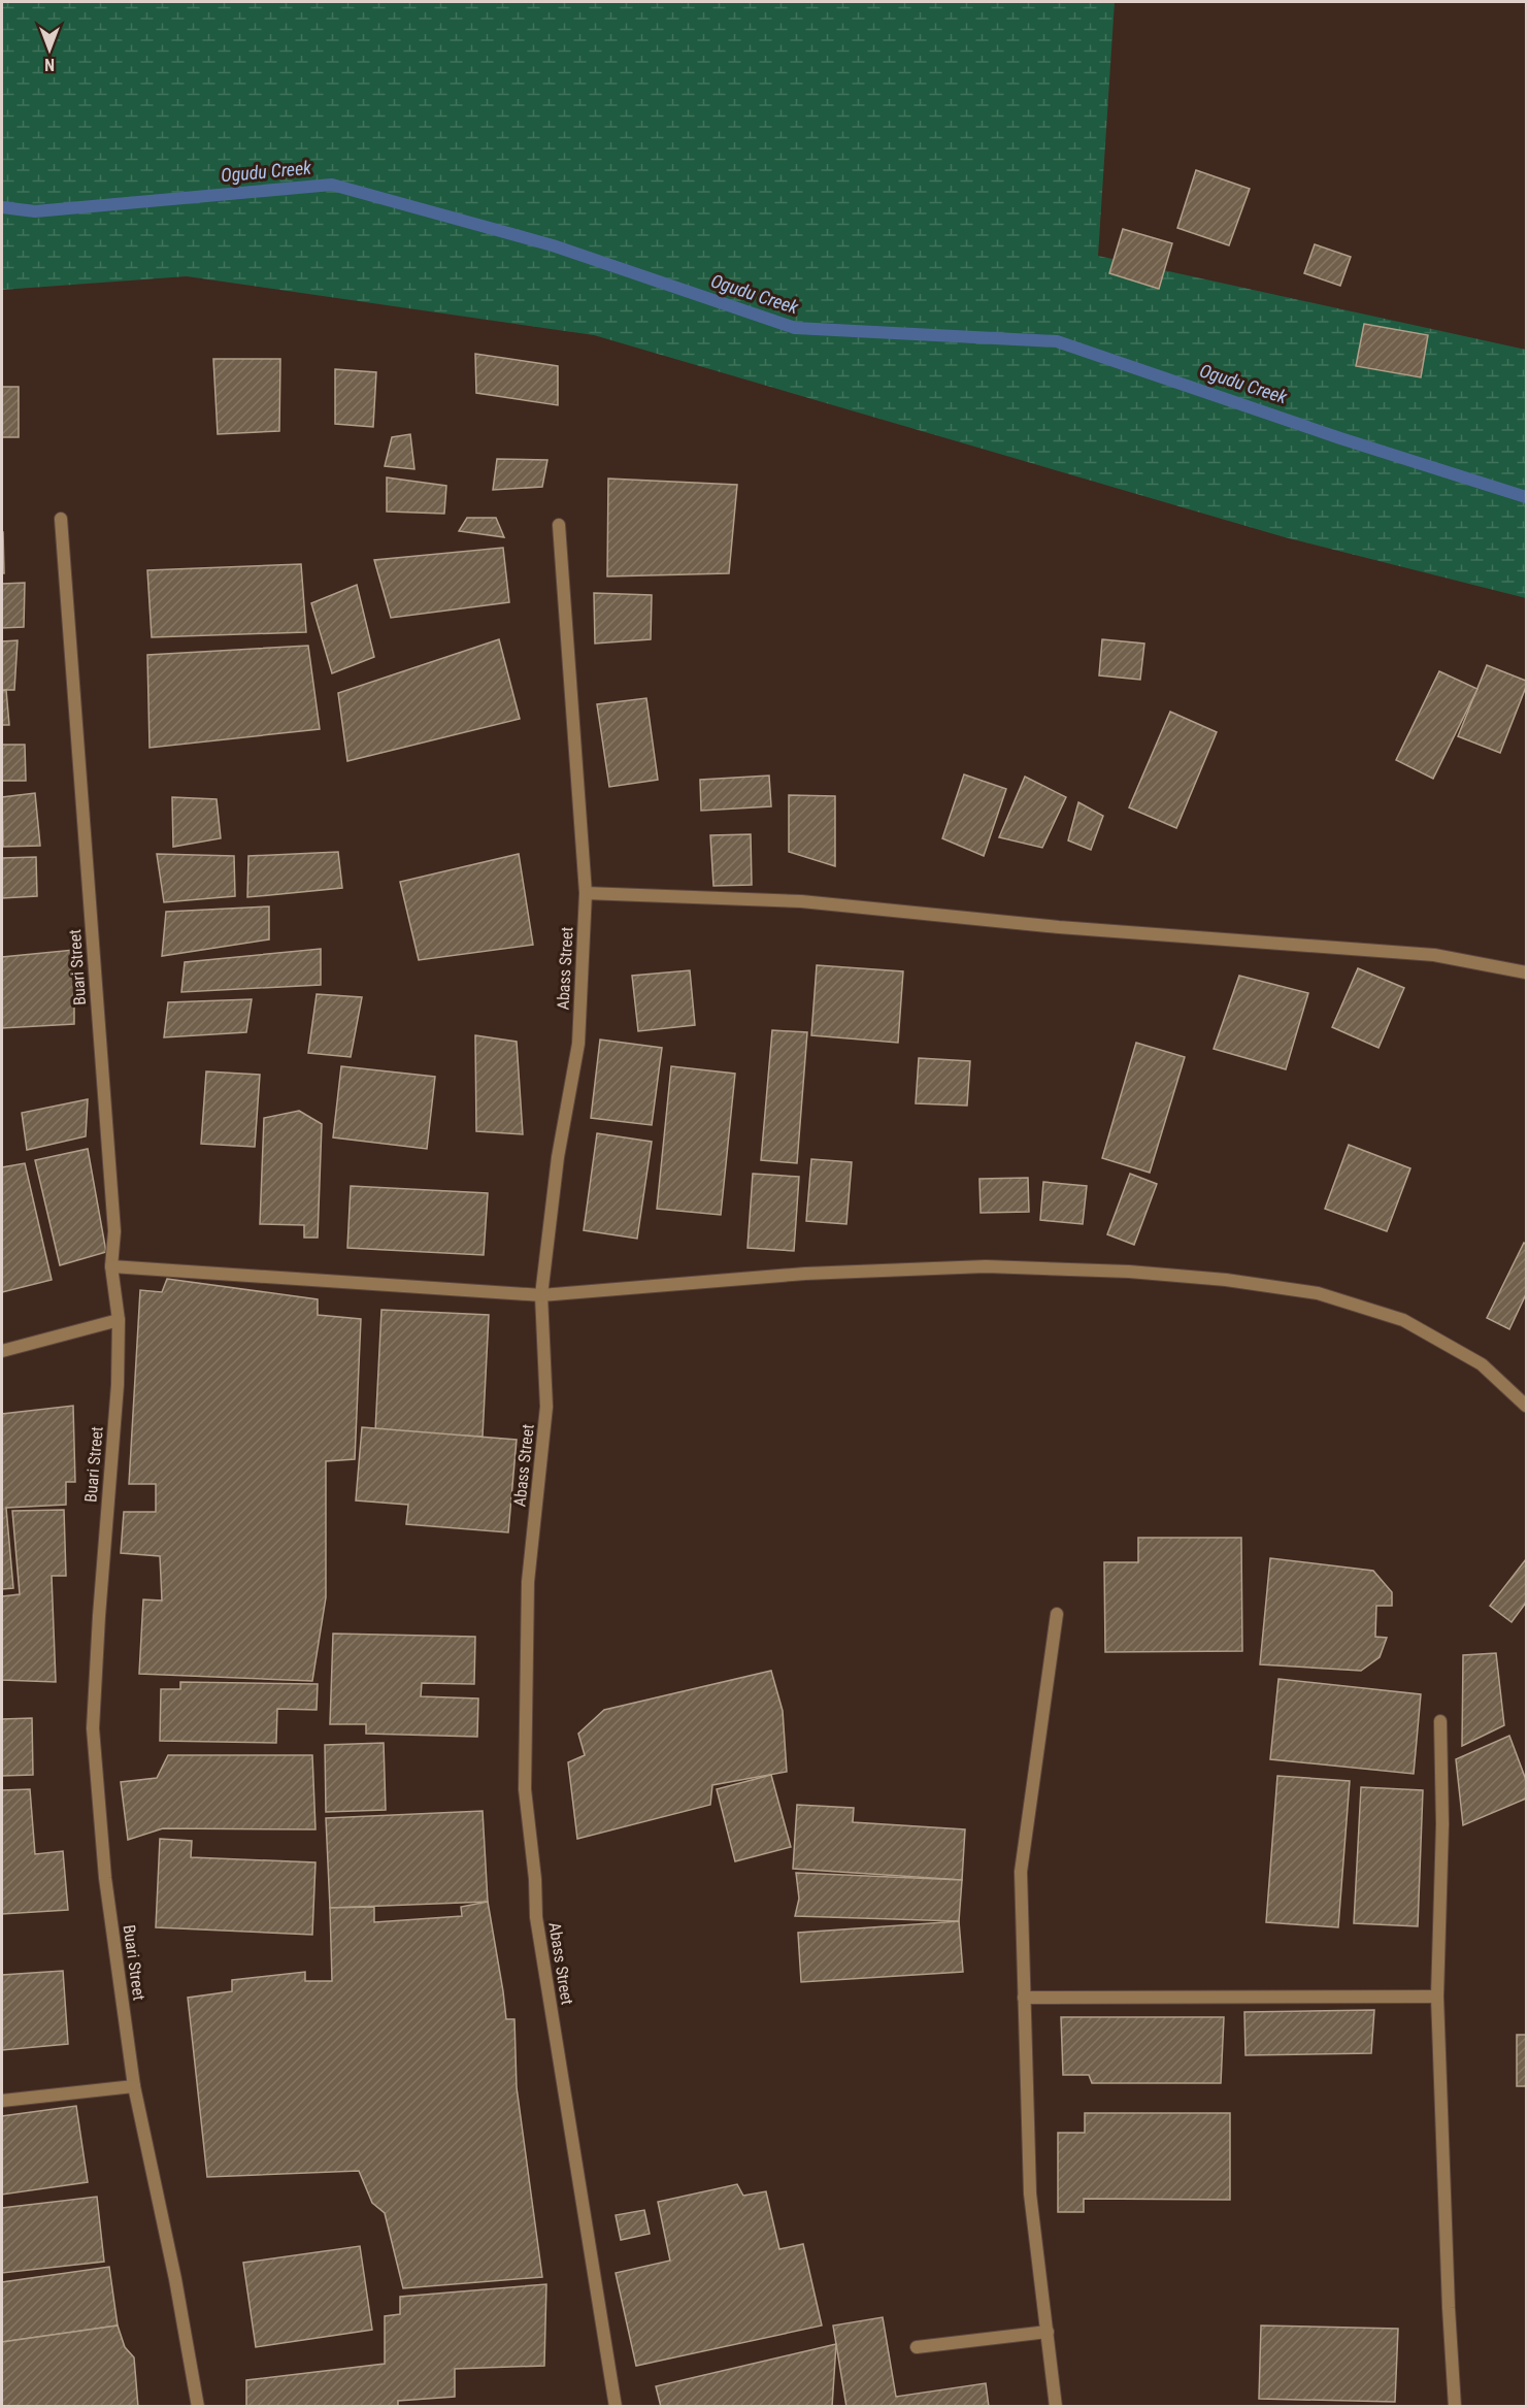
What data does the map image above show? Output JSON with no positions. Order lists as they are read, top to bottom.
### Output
{
  "streets": {
    "street": ["Buari Street", "Abass Street"]
  },
  "water": ["Ogudu Creek"],
  "north": "bottom"
}
